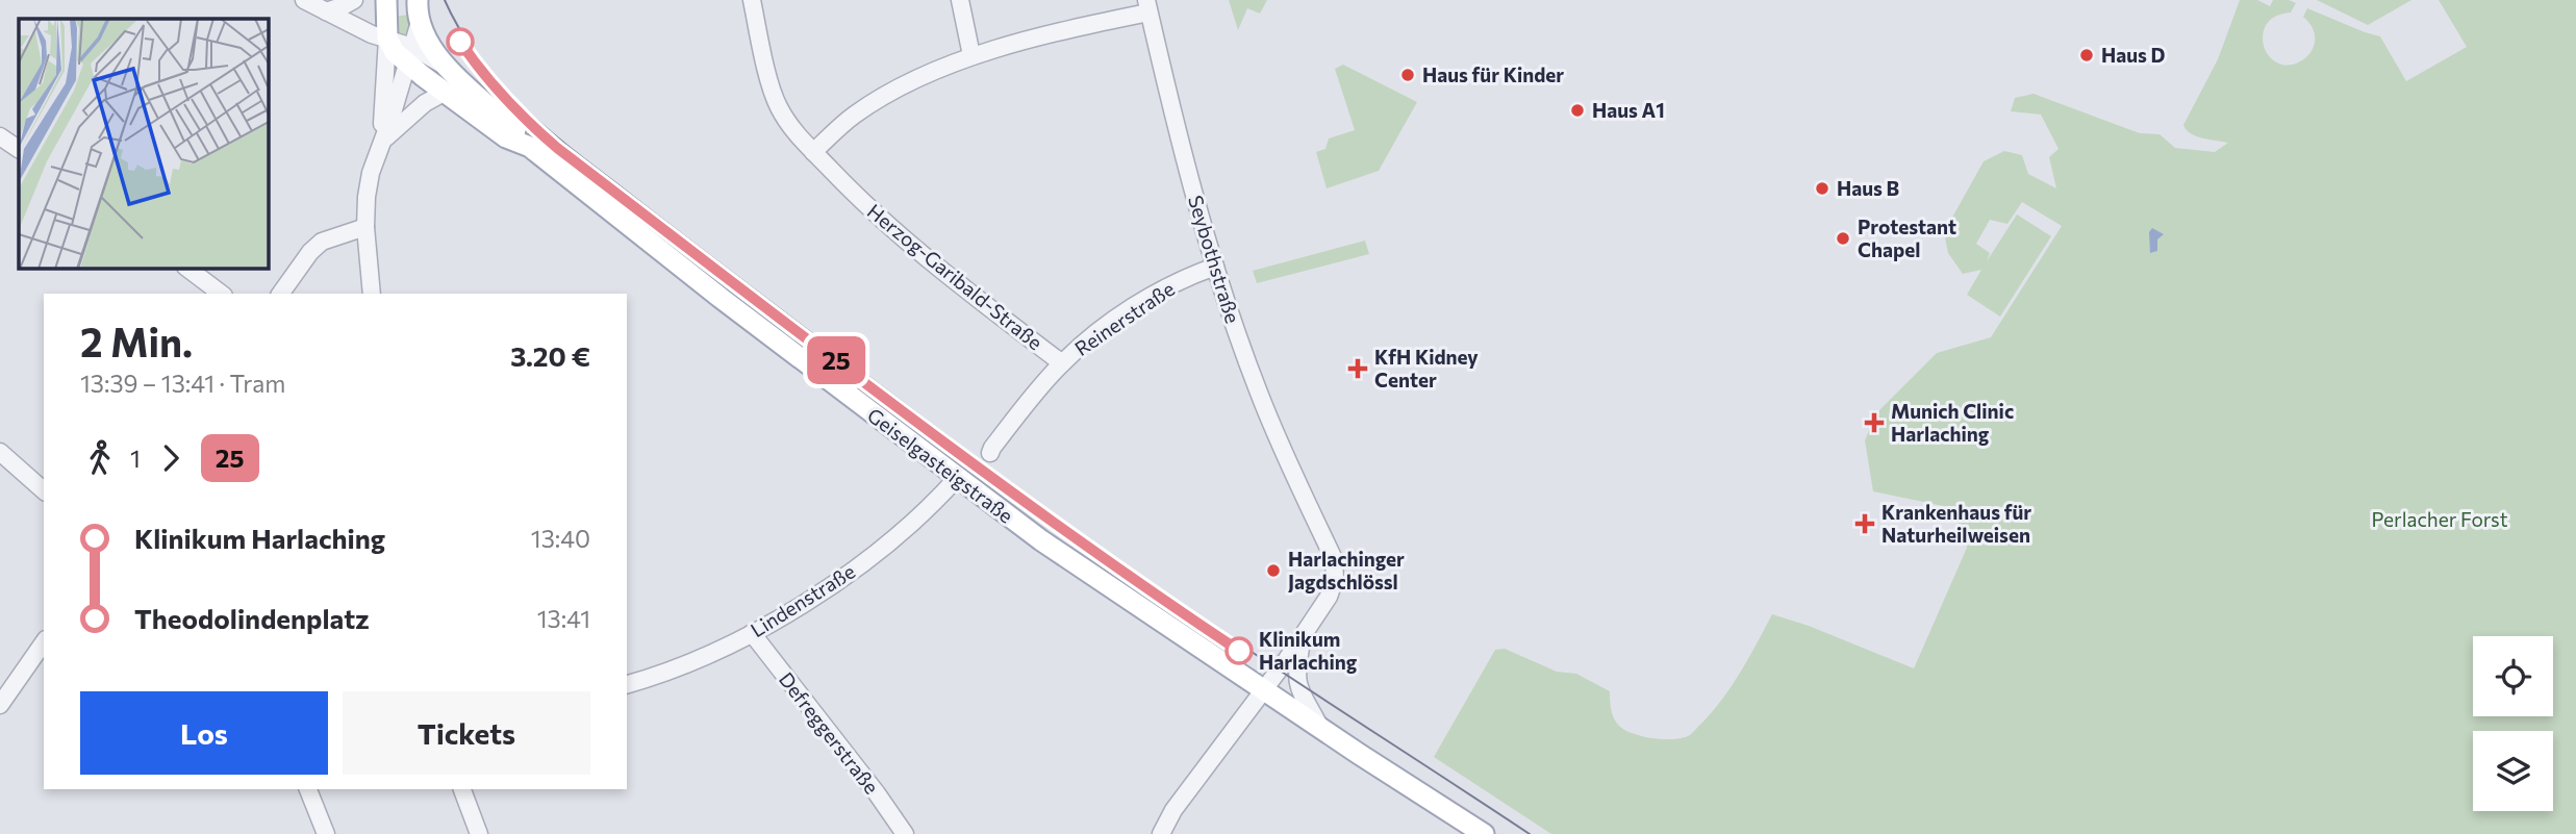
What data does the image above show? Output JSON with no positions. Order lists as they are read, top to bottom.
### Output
{
  "streets": {
    "main road": ["Geiselgasteigstraße"],
    "street": [
      "Seybothstraße",
      "Herzog-Garibald-Straße",
      "Reinerstraße",
      "Lindenstraße",
      "Defreggerstraße"
    ]
  },
  "crossings": [
    ["Seybothstraße", "Reinerstraße"],
    ["Seybothstraße", "Geiselgasteigstraße"],
    ["Herzog-Garibald-Straße", "Reinerstraße"],
    ["Geiselgasteigstraße", "Lindenstraße"],
    ["Lindenstraße", "Defreggerstraße"]
  ],
  "parks": ["Perlacher Forst"],
  "places": {
    "other": [
      "Haus D",
      "Haus für Kinder",
      "Haus A1",
      "Haus B",
      "Protestant Chapel",
      "Harlachinger Jagdschlössl",
      "Klinikum Harlaching"
    ],
    "health": ["KfH Kidney Center", "Munich Clinic Harlaching", "Krankenhaus für Naturheilweisen"]
  },
  "lines": ["tram line 25"],
  "page": {
    "on_map": "25",
    "heading": ["2 Min.", "13:39 – 13:41 · Tram", "3.20 €"],
    "legs": ["1", "25"],
    "list": [
      {
        "name": "Klinikum Harlaching",
        "value": "13:40"
      },
      {
        "name": "Theodolindenplatz",
        "value": "13:41"
      }
    ],
    "buttons": ["Los", "Tickets"]
  }
}
